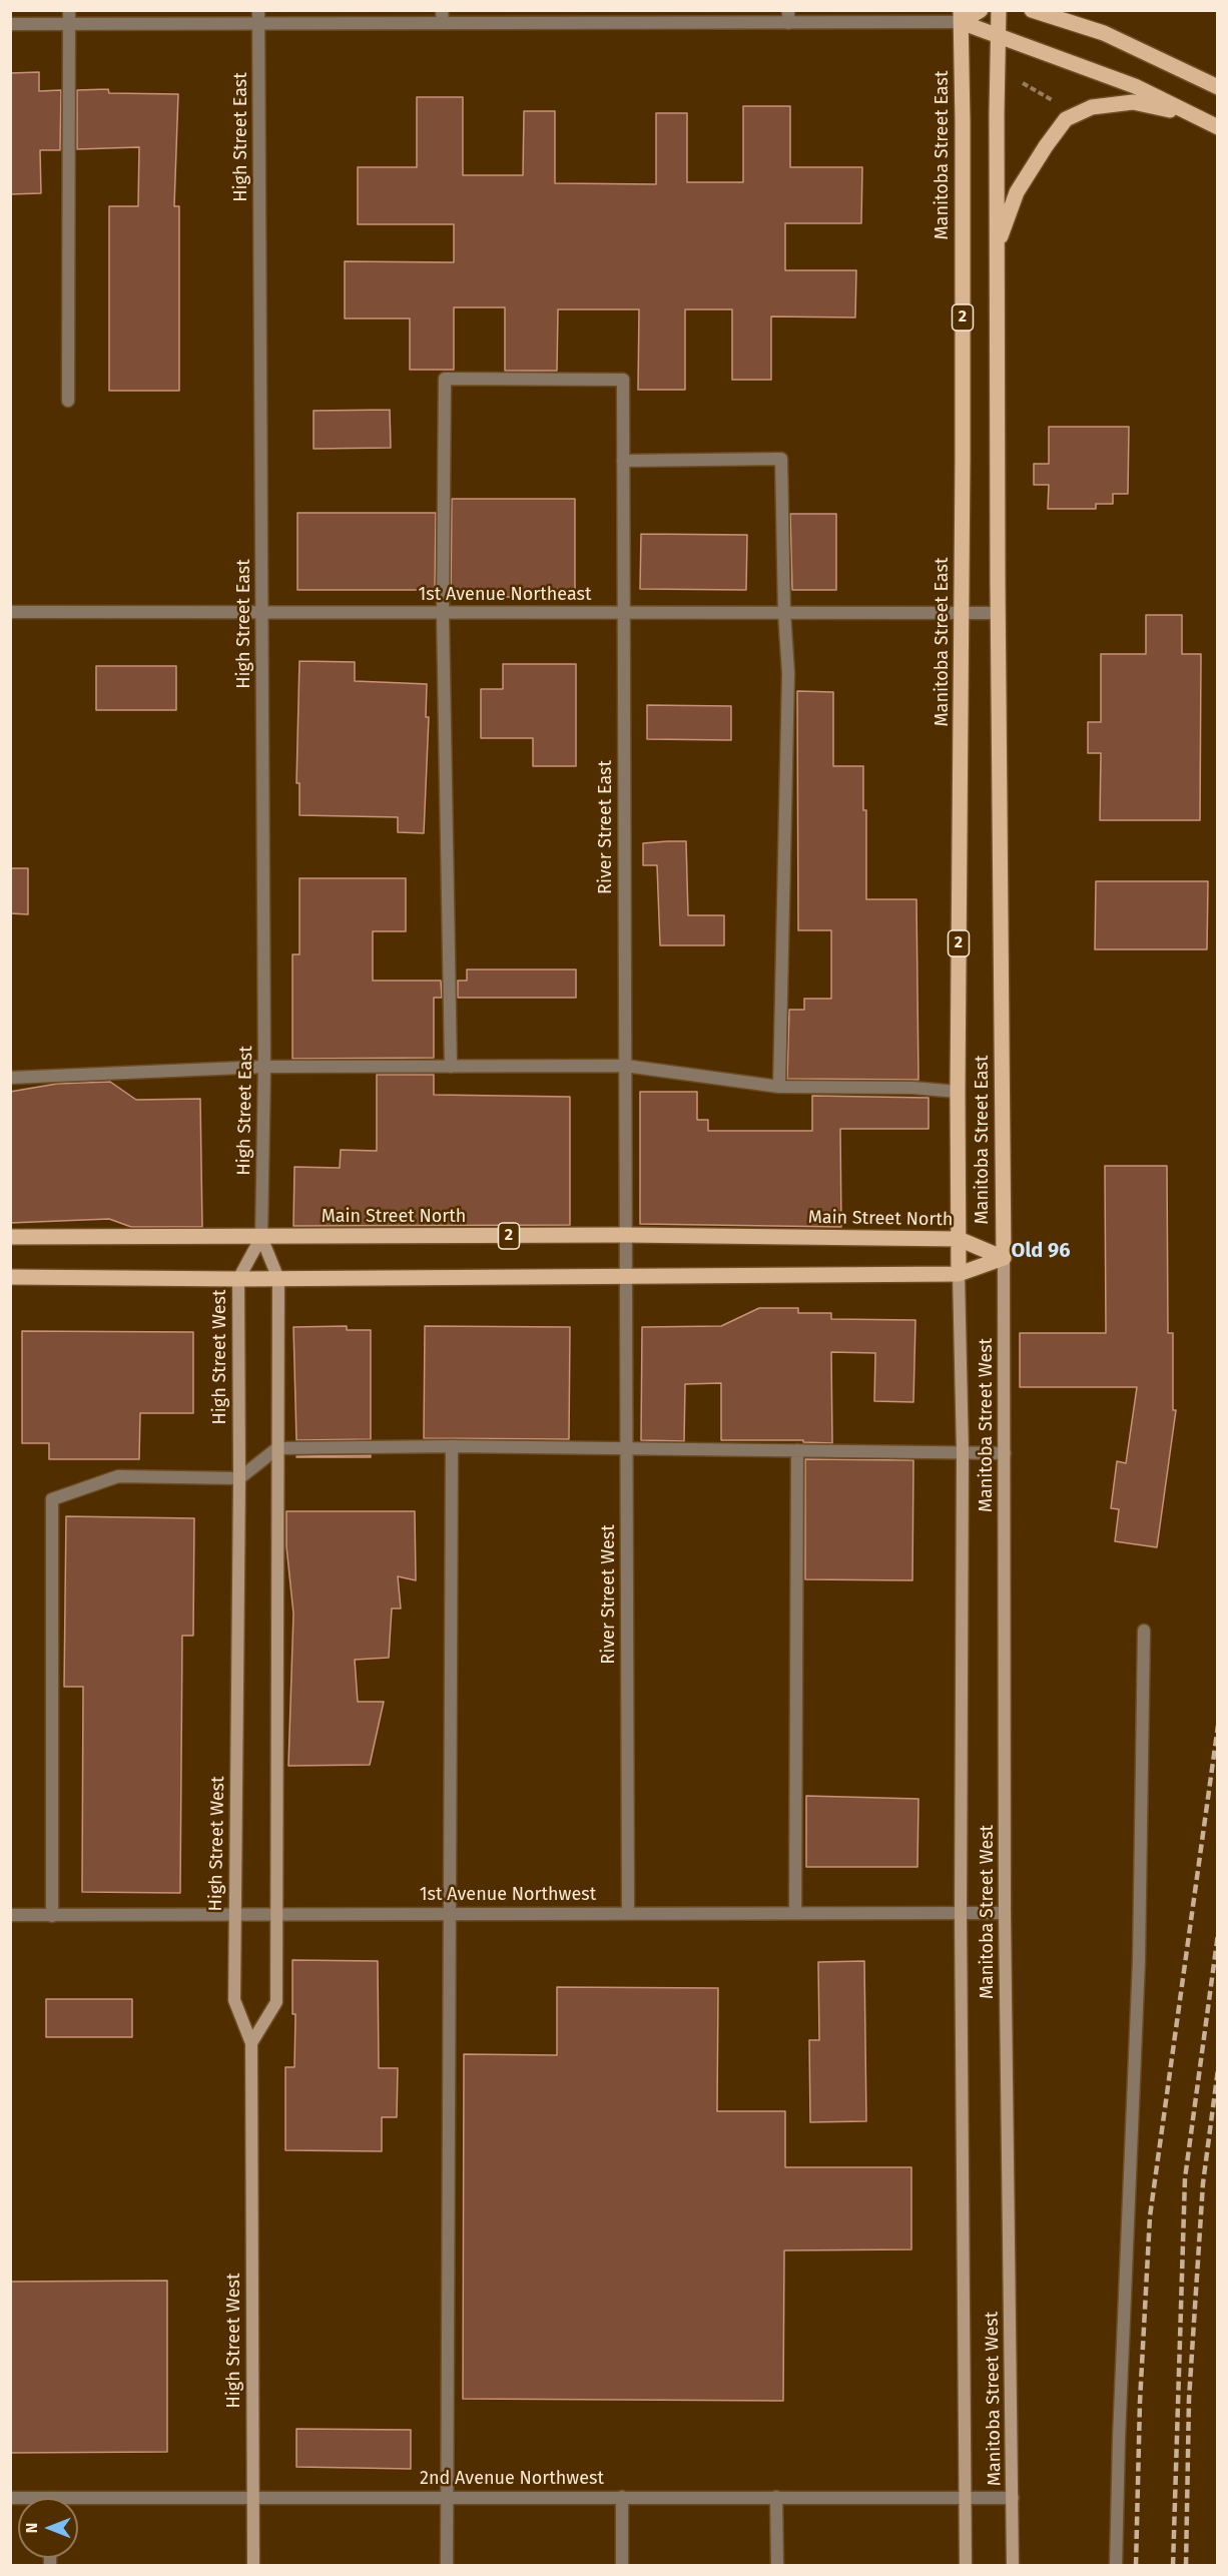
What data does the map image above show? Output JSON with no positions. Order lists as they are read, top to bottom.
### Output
{
  "streets": {
    "main road": [
      "Manitoba Street East",
      "2",
      "Main Street North",
      "High Street West",
      "Manitoba Street West"
    ],
    "street": [
      "High Street East",
      "1st Avenue Northeast",
      "River Street East",
      "River Street West",
      "1st Avenue Northwest",
      "2nd Avenue Northwest"
    ]
  },
  "crossings": [
    ["High Street East", "1st Avenue Northeast"],
    ["High Street East", "Main Street North"],
    ["High Street East", "High Street West"],
    ["Manitoba Street East", "2"],
    ["Manitoba Street East", "1st Avenue Northeast"],
    ["Manitoba Street East", "Main Street North"],
    ["Manitoba Street East", "Manitoba Street West"],
    ["1st Avenue Northeast", "River Street East"],
    ["River Street East", "Main Street North"],
    ["River Street East", "River Street West"],
    ["Main Street North", "High Street West"],
    ["Main Street North", "Manitoba Street West"],
    ["High Street West", "1st Avenue Northwest"],
    ["High Street West", "2nd Avenue Northwest"],
    ["Manitoba Street West", "1st Avenue Northwest"],
    ["Manitoba Street West", "2nd Avenue Northwest"],
    ["River Street West", "1st Avenue Northwest"]
  ],
  "districts": ["Old 96"],
  "north": "left"
}
